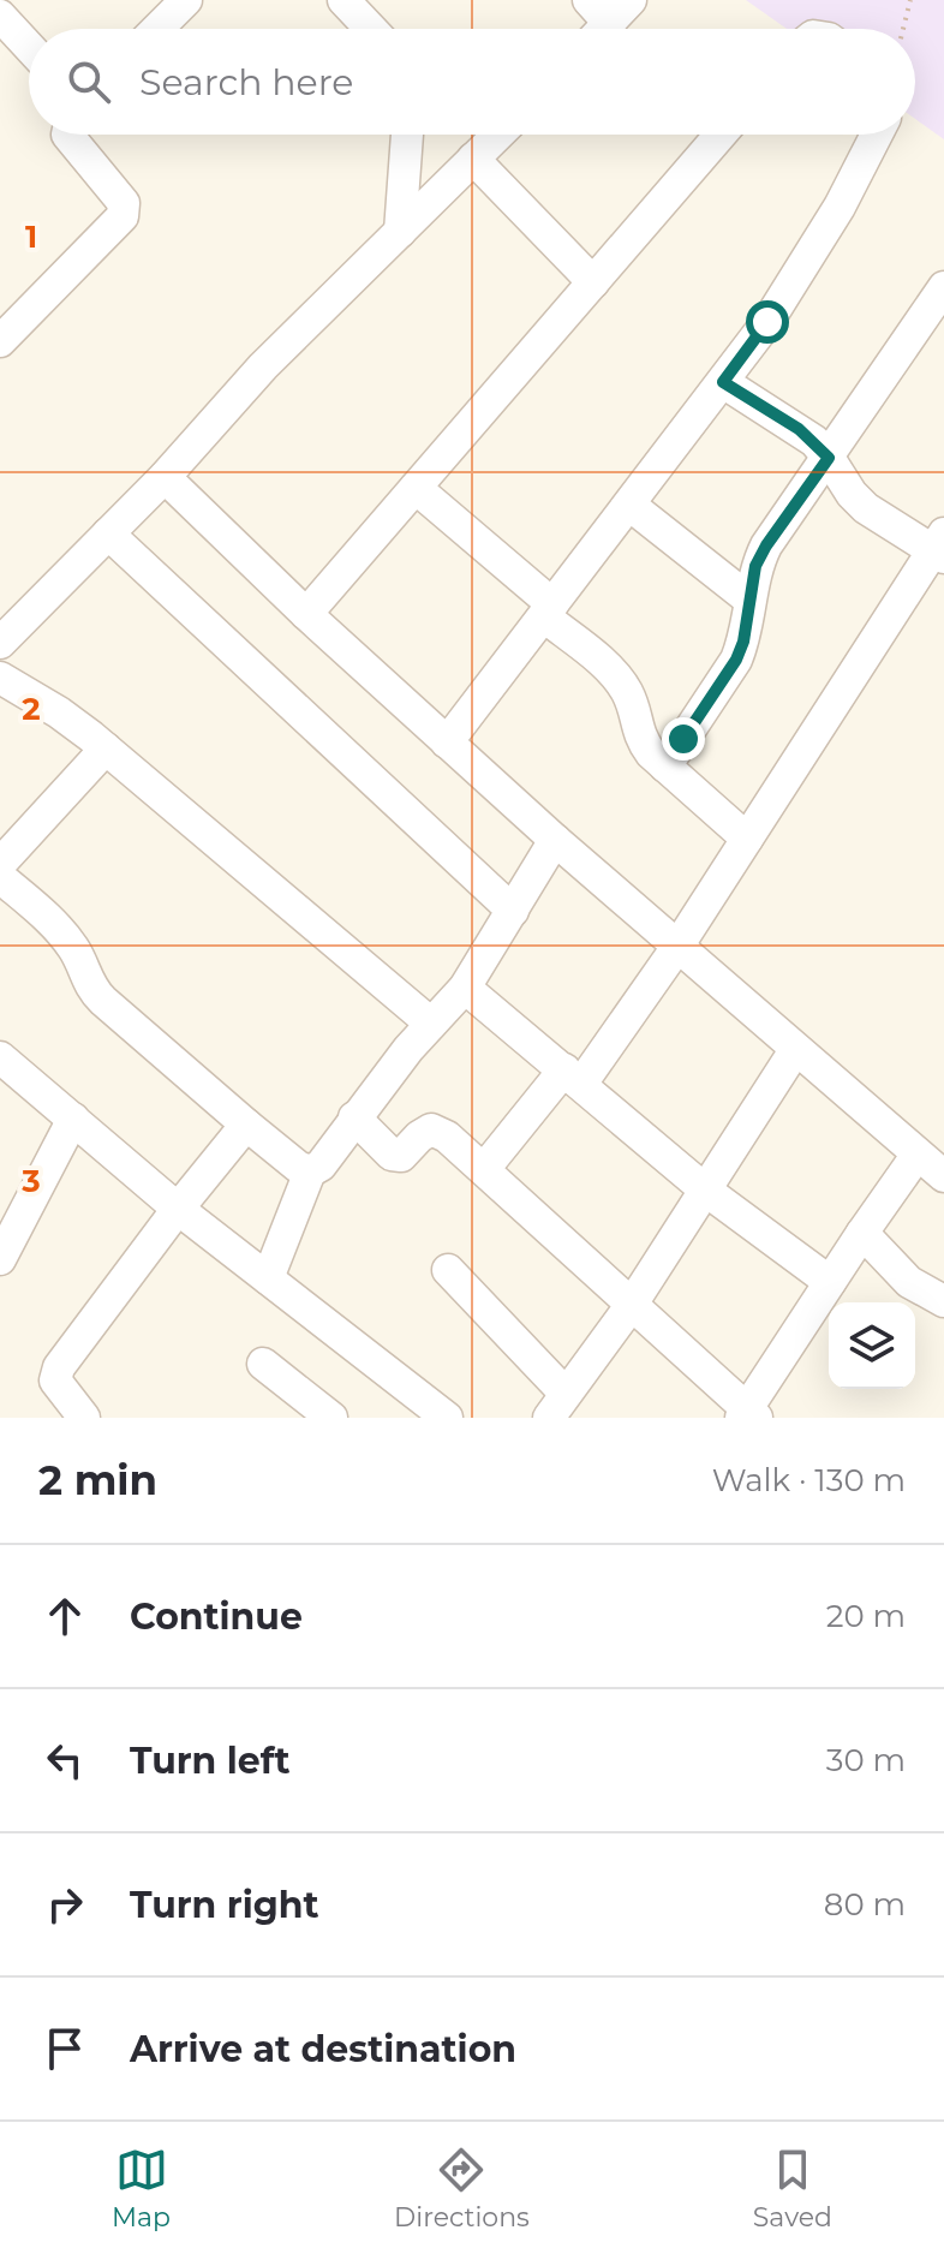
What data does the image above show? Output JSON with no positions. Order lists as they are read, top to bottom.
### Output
{
  "page": {
    "search": "Search here",
    "heading": ["2 min", "Walk · 130 m"],
    "list": [
      ["Continue", "20 m"],
      ["Turn left", "30 m"],
      ["Turn right", "80 m"],
      "Arrive at destination"
    ],
    "nav": ["Map", "Directions", "Saved"]
  },
  "grid": {
    "rows": ["1", "2", "3"]
  }
}
